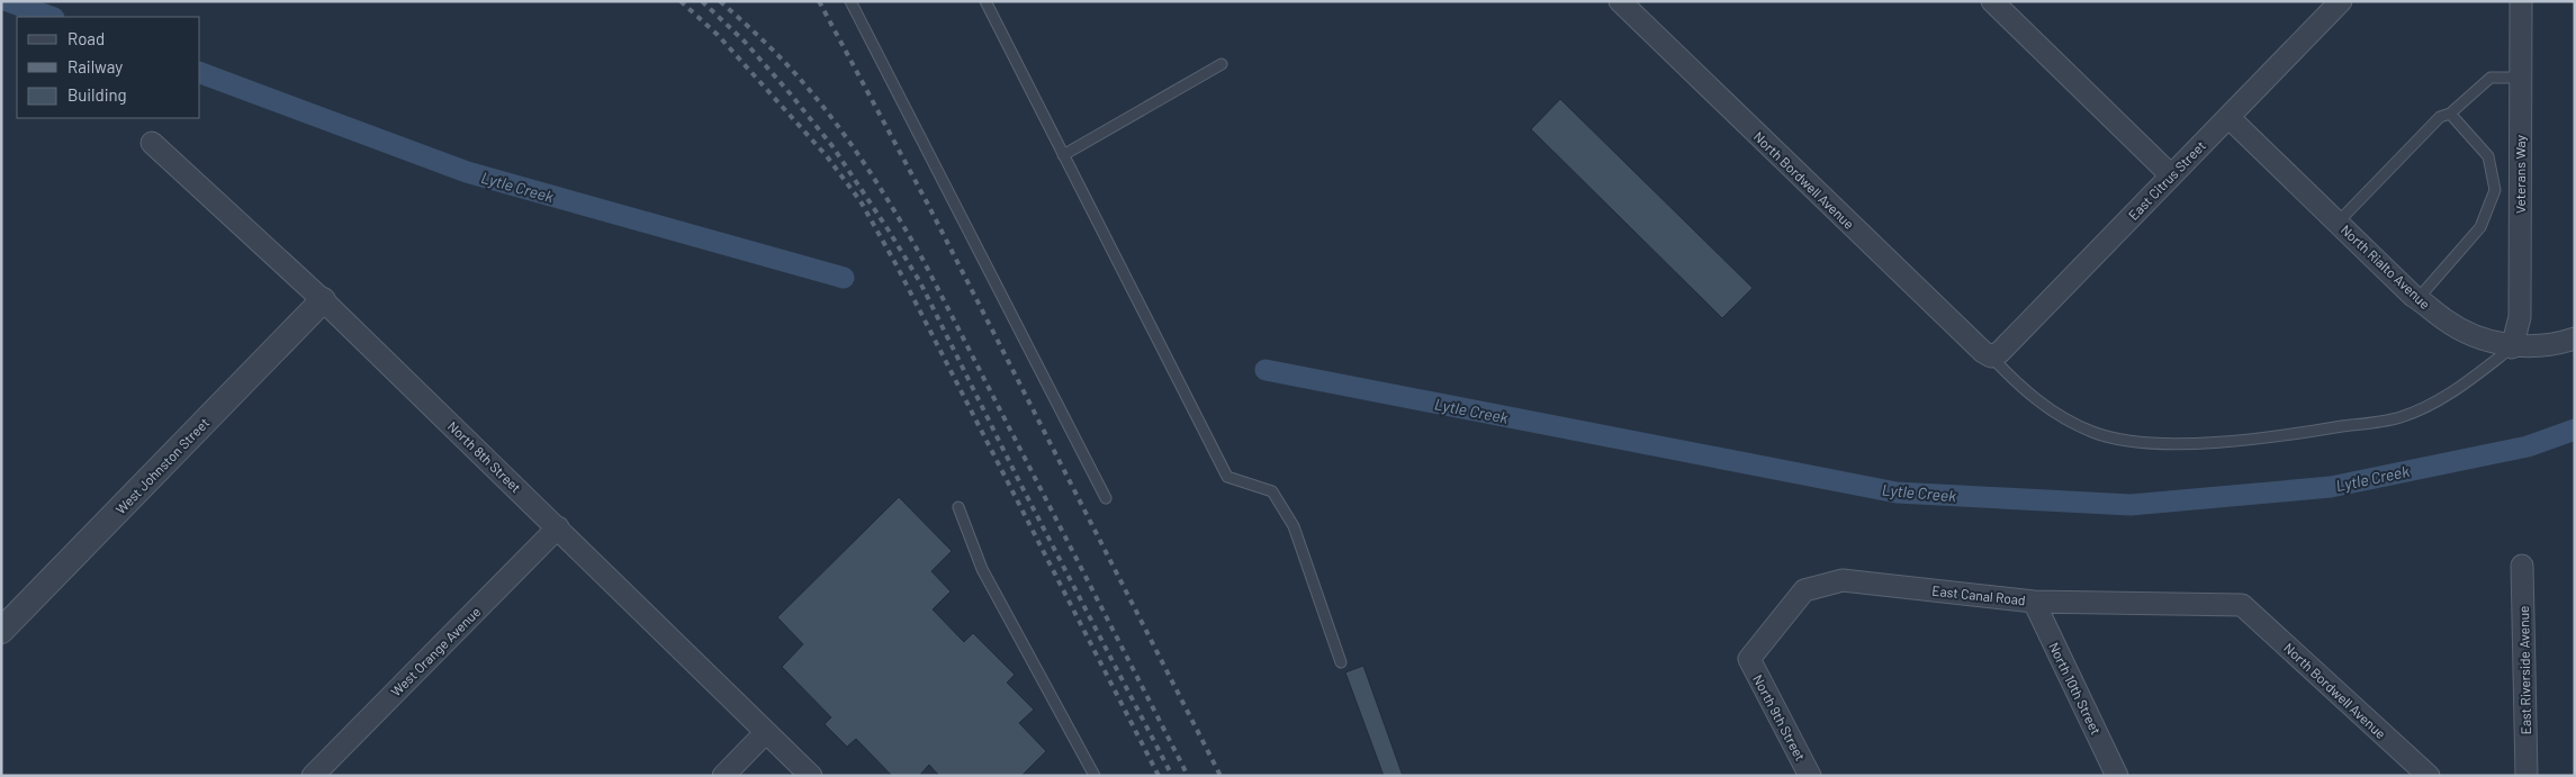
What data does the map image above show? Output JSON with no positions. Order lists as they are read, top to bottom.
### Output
{
  "streets": {
    "street": [
      "Veterans Way",
      "North Bordwell Avenue",
      "East Citrus Street",
      "North Rialto Avenue",
      "North 8th Street",
      "West Johnston Street",
      "East Canal Road",
      "West Orange Avenue",
      "East Riverside Avenue",
      "North 10th Street",
      "North 9th Street"
    ]
  },
  "crossings": [
    ["Veterans Way", "North Rialto Avenue"],
    ["North Bordwell Avenue", "East Citrus Street"],
    ["North Bordwell Avenue", "East Canal Road"],
    ["East Citrus Street", "North Rialto Avenue"],
    ["North 8th Street", "West Johnston Street"],
    ["North 8th Street", "West Orange Avenue"],
    ["East Canal Road", "North 10th Street"],
    ["East Canal Road", "North 9th Street"]
  ],
  "water": ["Lytle Creek"],
  "legend": ["Road", "Railway", "Building"]
}
